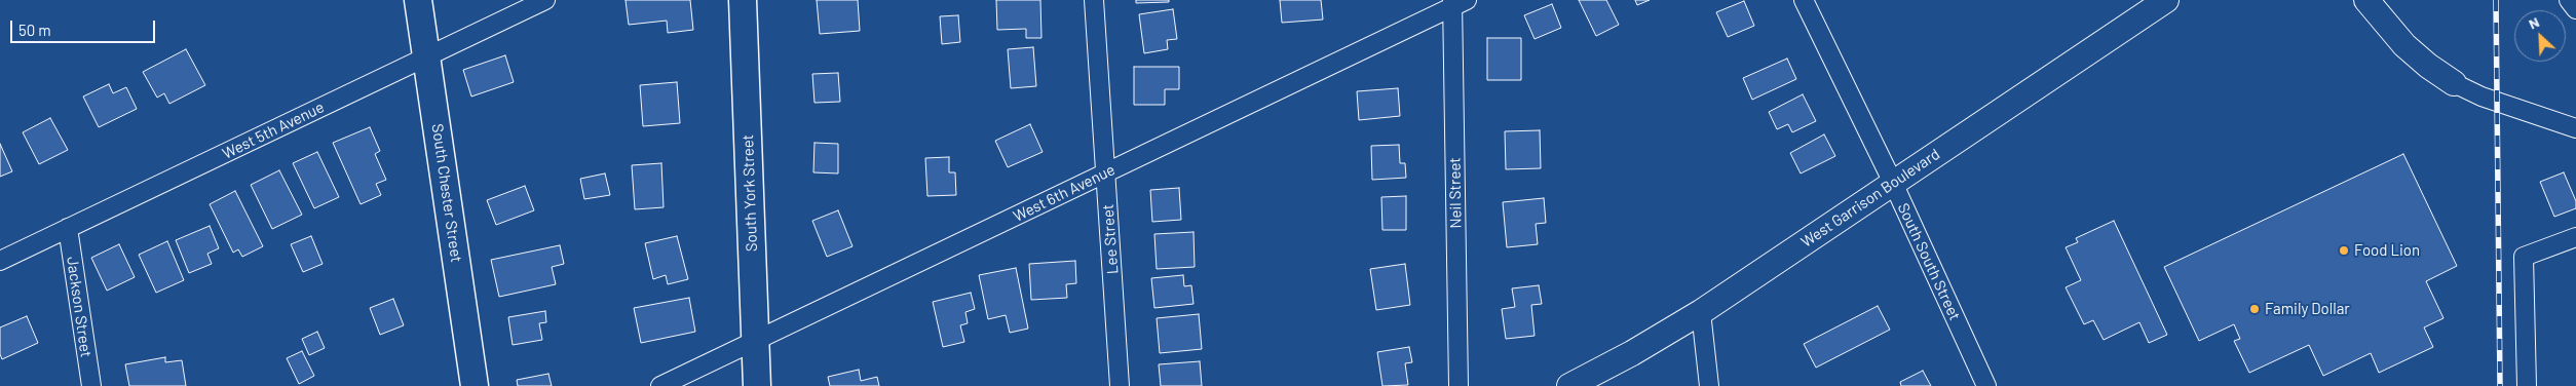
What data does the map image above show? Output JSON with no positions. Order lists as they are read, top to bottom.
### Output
{
  "streets": {
    "main road": ["South Chester Street", "South York Street", "West Garrison Boulevard"],
    "street": [
      "West 5th Avenue",
      "West 6th Avenue",
      "Neil Street",
      "Lee Street",
      "South South Street",
      "Jackson Street"
    ]
  },
  "crossings": [
    ["West 5th Avenue", "South Chester Street"],
    ["West 5th Avenue", "Jackson Street"],
    ["South York Street", "West 6th Avenue"],
    ["West 6th Avenue", "Neil Street"],
    ["West 6th Avenue", "Lee Street"],
    ["West Garrison Boulevard", "South South Street"]
  ],
  "places": ["Food Lion", "Family Dollar"],
  "scale_bar": "50 m",
  "north": "top left"
}
